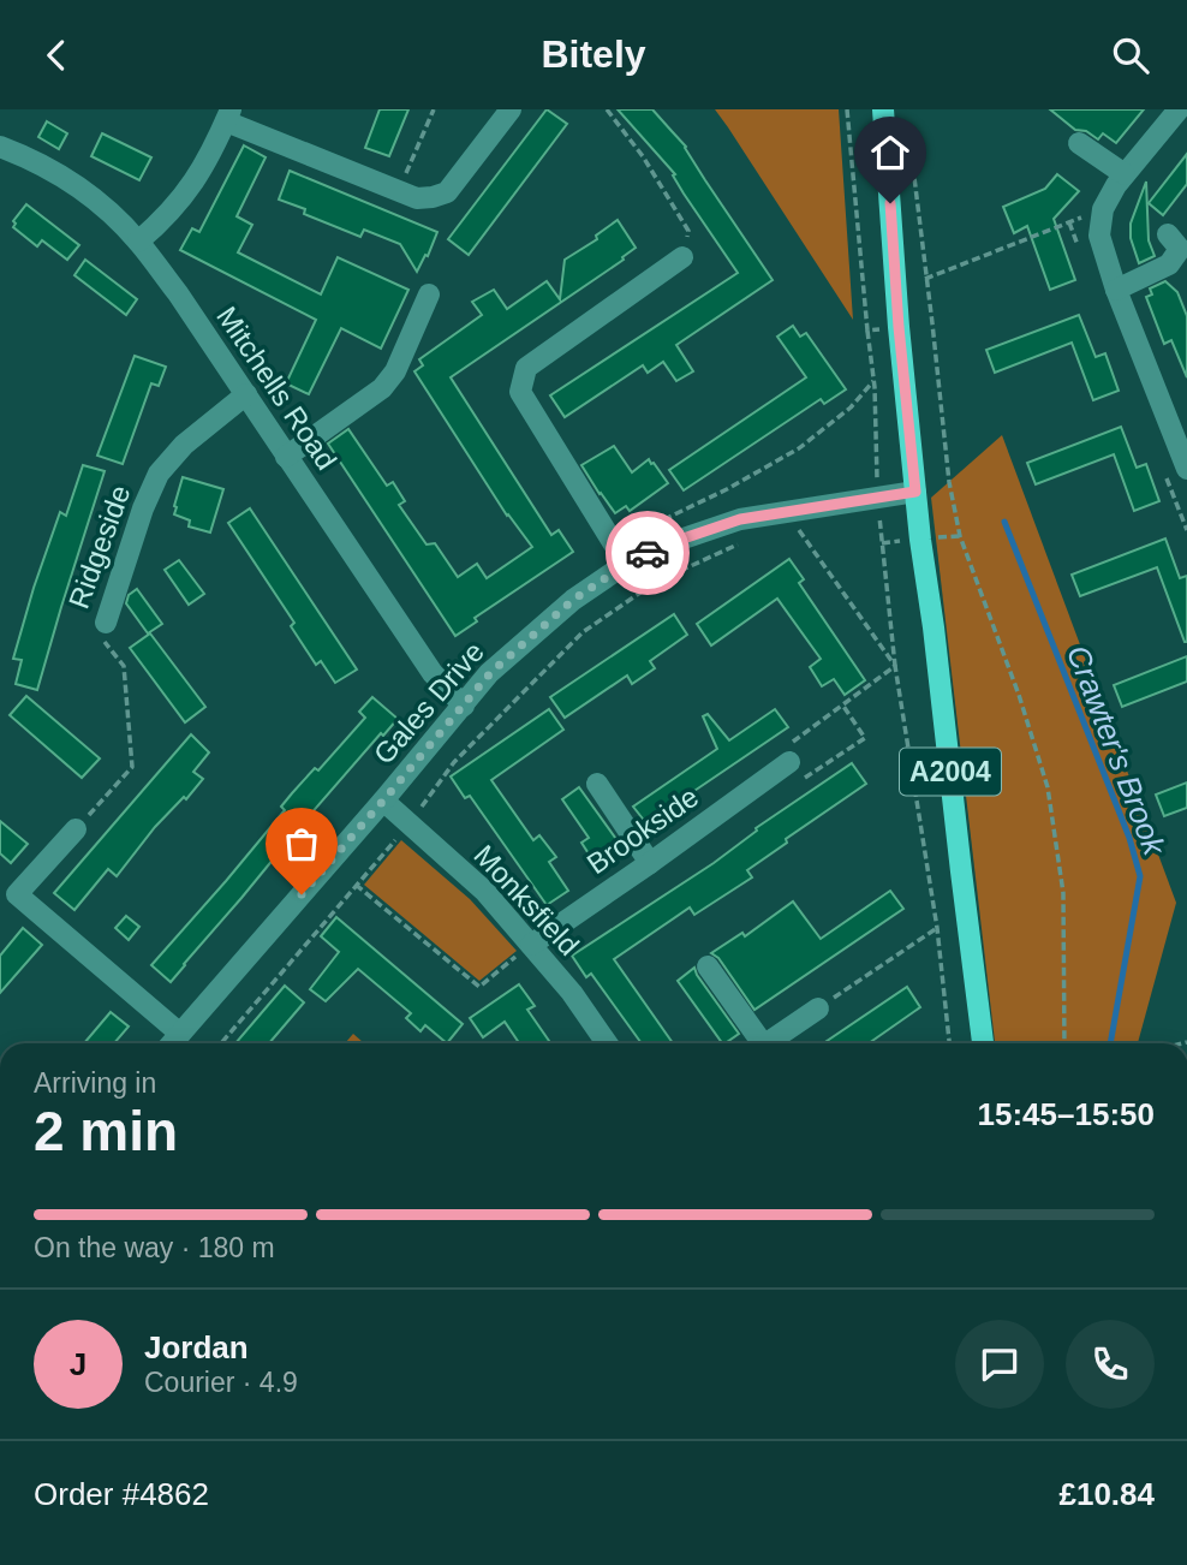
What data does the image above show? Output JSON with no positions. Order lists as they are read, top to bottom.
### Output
{
  "streets": {
    "main road": ["A2004"],
    "street": [
      "Mitchells Road",
      "Ridgeside",
      "Gales Drive",
      "Brookside",
      "Monksfield"
    ]
  },
  "crossings": [
    ["Mitchells Road", "Ridgeside"],
    ["Mitchells Road", "Gales Drive"],
    ["Gales Drive", "A2004"],
    ["Gales Drive", "Monksfield"],
    ["Brookside", "Monksfield"]
  ],
  "water": ["Crawter's Brook"],
  "page": {
    "header": "Bitely",
    "heading": ["2 min", "Arriving in", "15:45–15:50"],
    "panel": [
      "Jordan",
      "Courier · 4.9",
      "Order #4862",
      "£10.84"
    ],
    "bar": "On the way · 180 m",
    "round": "J"
  }
}
